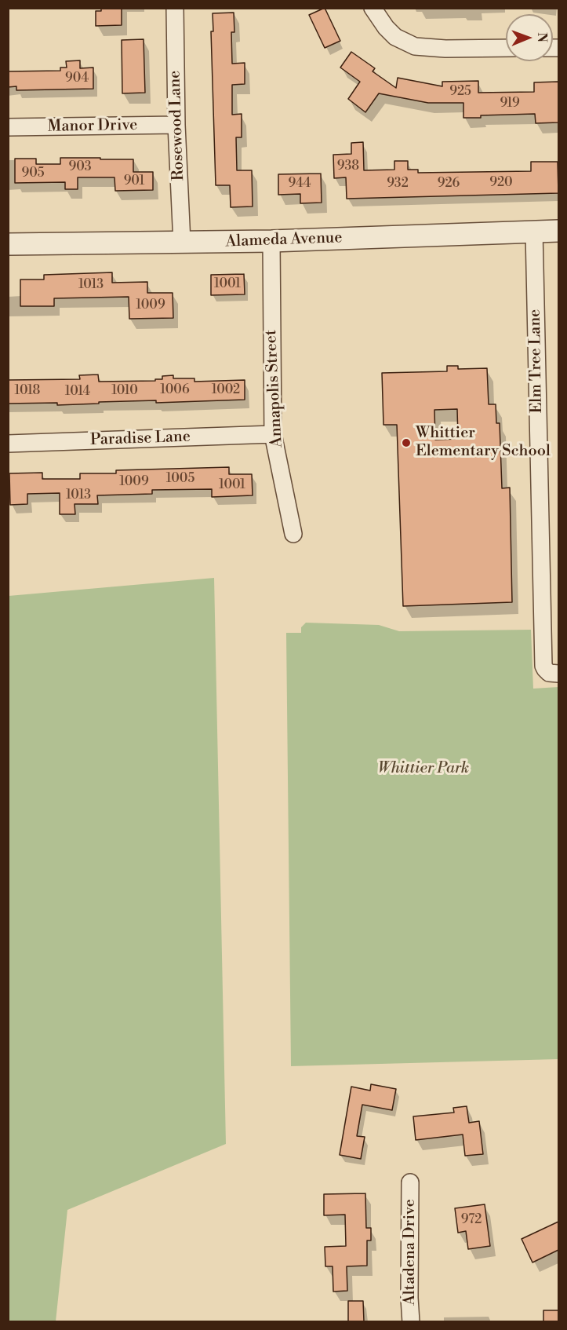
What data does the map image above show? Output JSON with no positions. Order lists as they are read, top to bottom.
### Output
{
  "streets": {
    "street": [
      "Rosewood Lane",
      "Manor Drive",
      "Alameda Avenue",
      "Elm Tree Lane",
      "Annapolis Street",
      "Paradise Lane",
      "Altadena Drive"
    ]
  },
  "crossings": [
    ["Rosewood Lane", "Manor Drive"],
    ["Rosewood Lane", "Alameda Avenue"],
    ["Alameda Avenue", "Elm Tree Lane"],
    ["Alameda Avenue", "Annapolis Street"],
    ["Annapolis Street", "Paradise Lane"]
  ],
  "parks": ["Whittier Park"],
  "places": ["Whittier Elementary School"],
  "house_numbers": [
    "904",
    "925",
    "919",
    "938",
    "903",
    "905",
    "901",
    "920",
    "944",
    "932",
    "926",
    "1001",
    "1013",
    "1009",
    "1006",
    "1002",
    "1018",
    "1010",
    "1014",
    "1005",
    "1009",
    "1001",
    "1013",
    "972"
  ],
  "north": "right"
}
